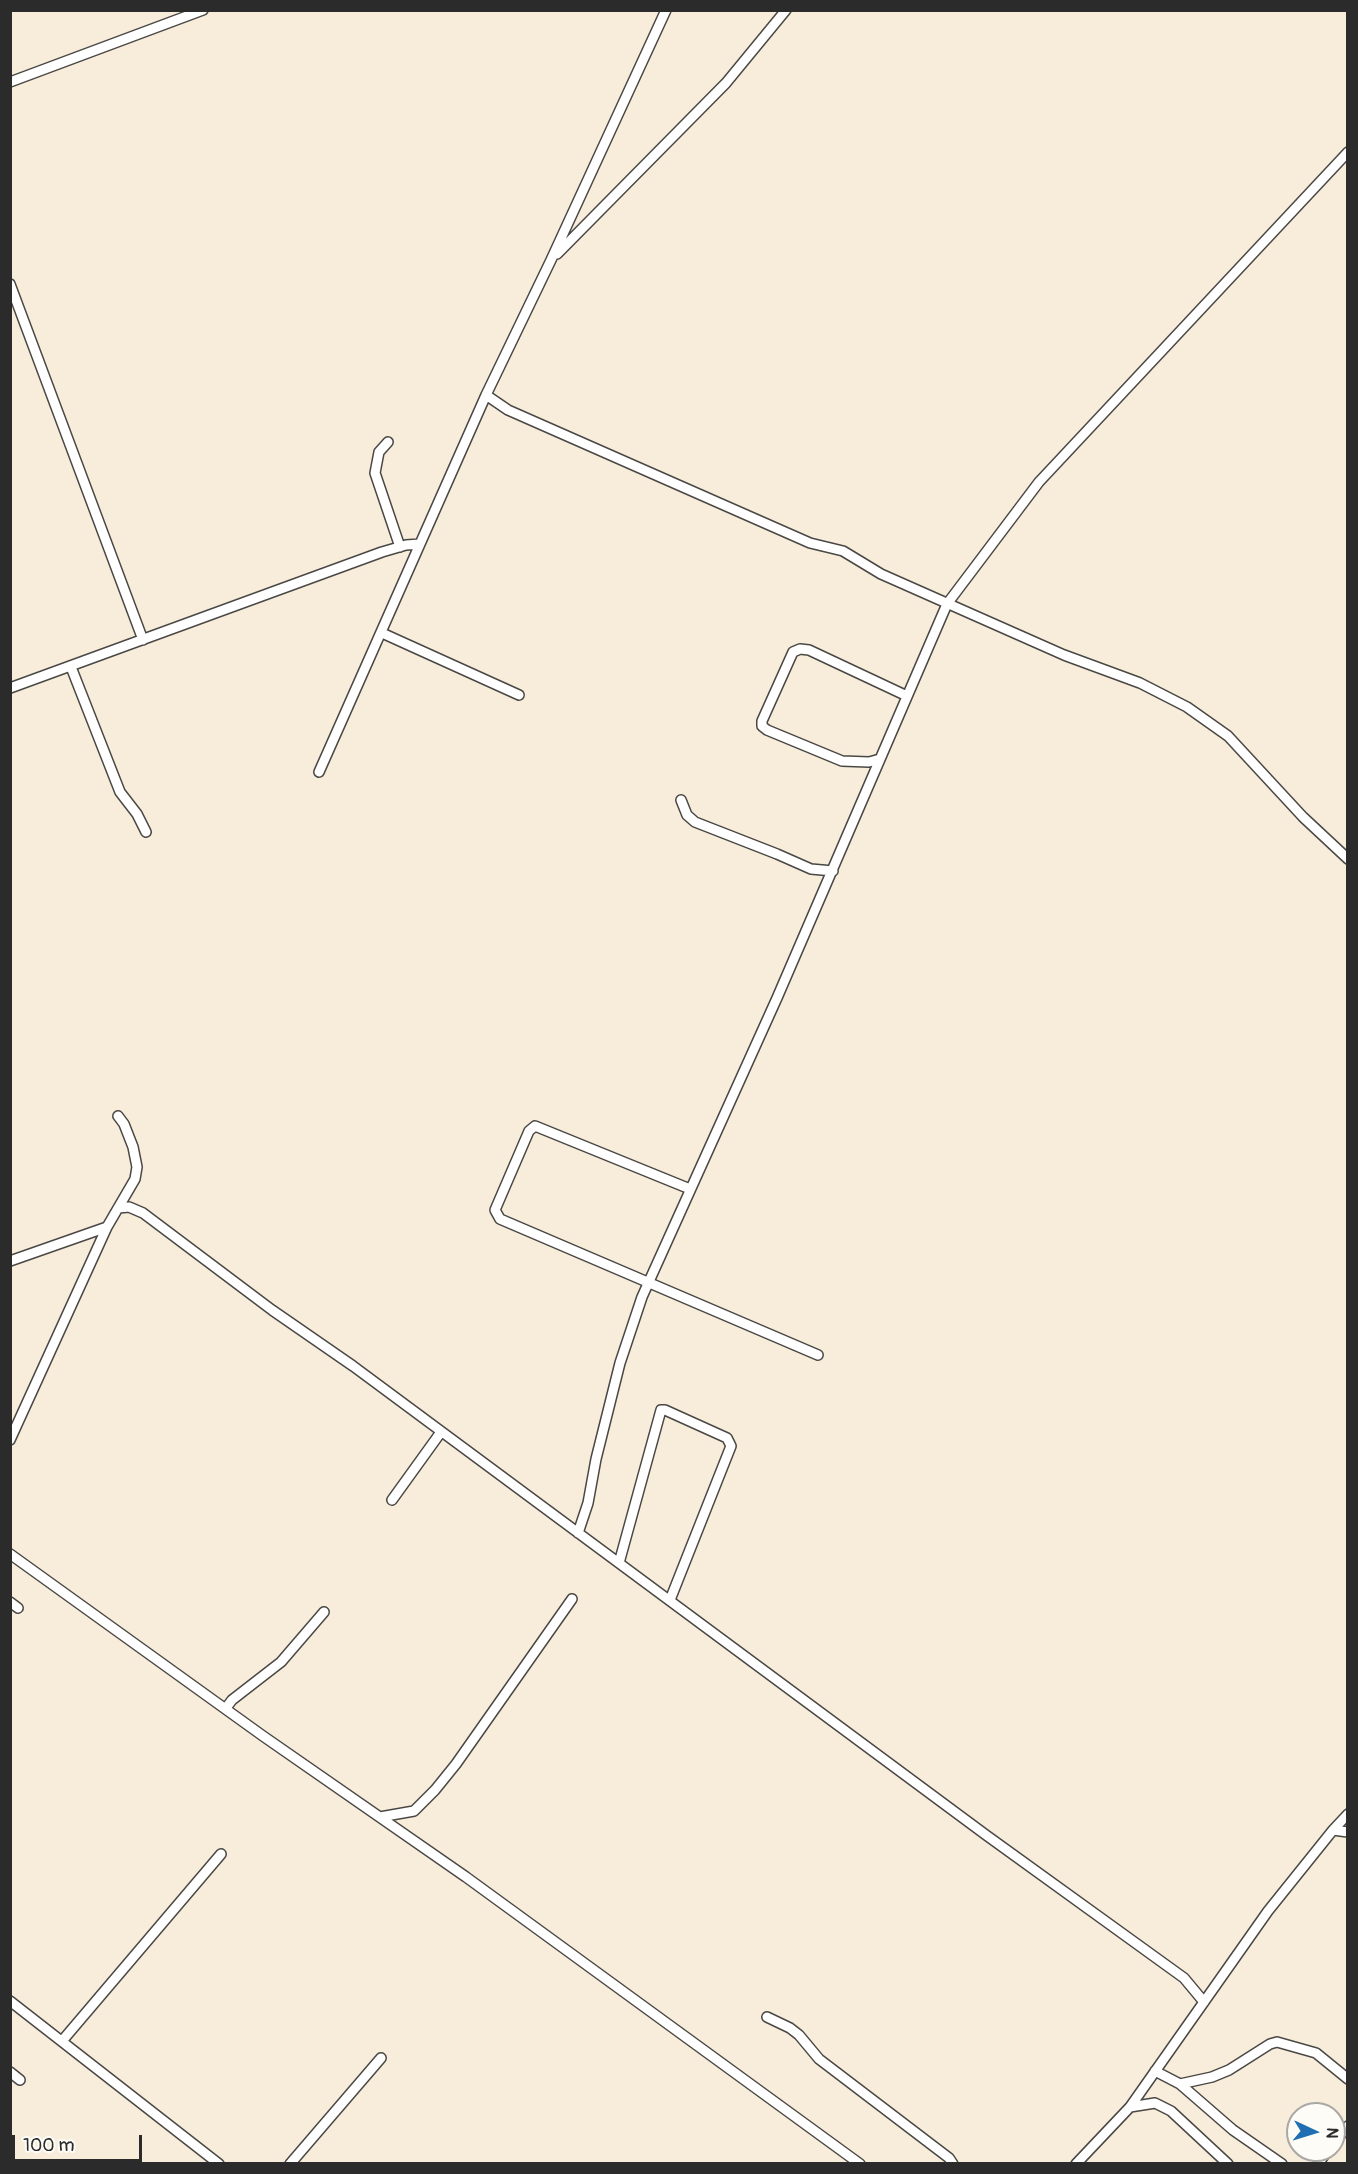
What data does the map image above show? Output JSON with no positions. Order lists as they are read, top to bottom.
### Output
{
  "scale_bar": "100 m",
  "north": "right"
}
